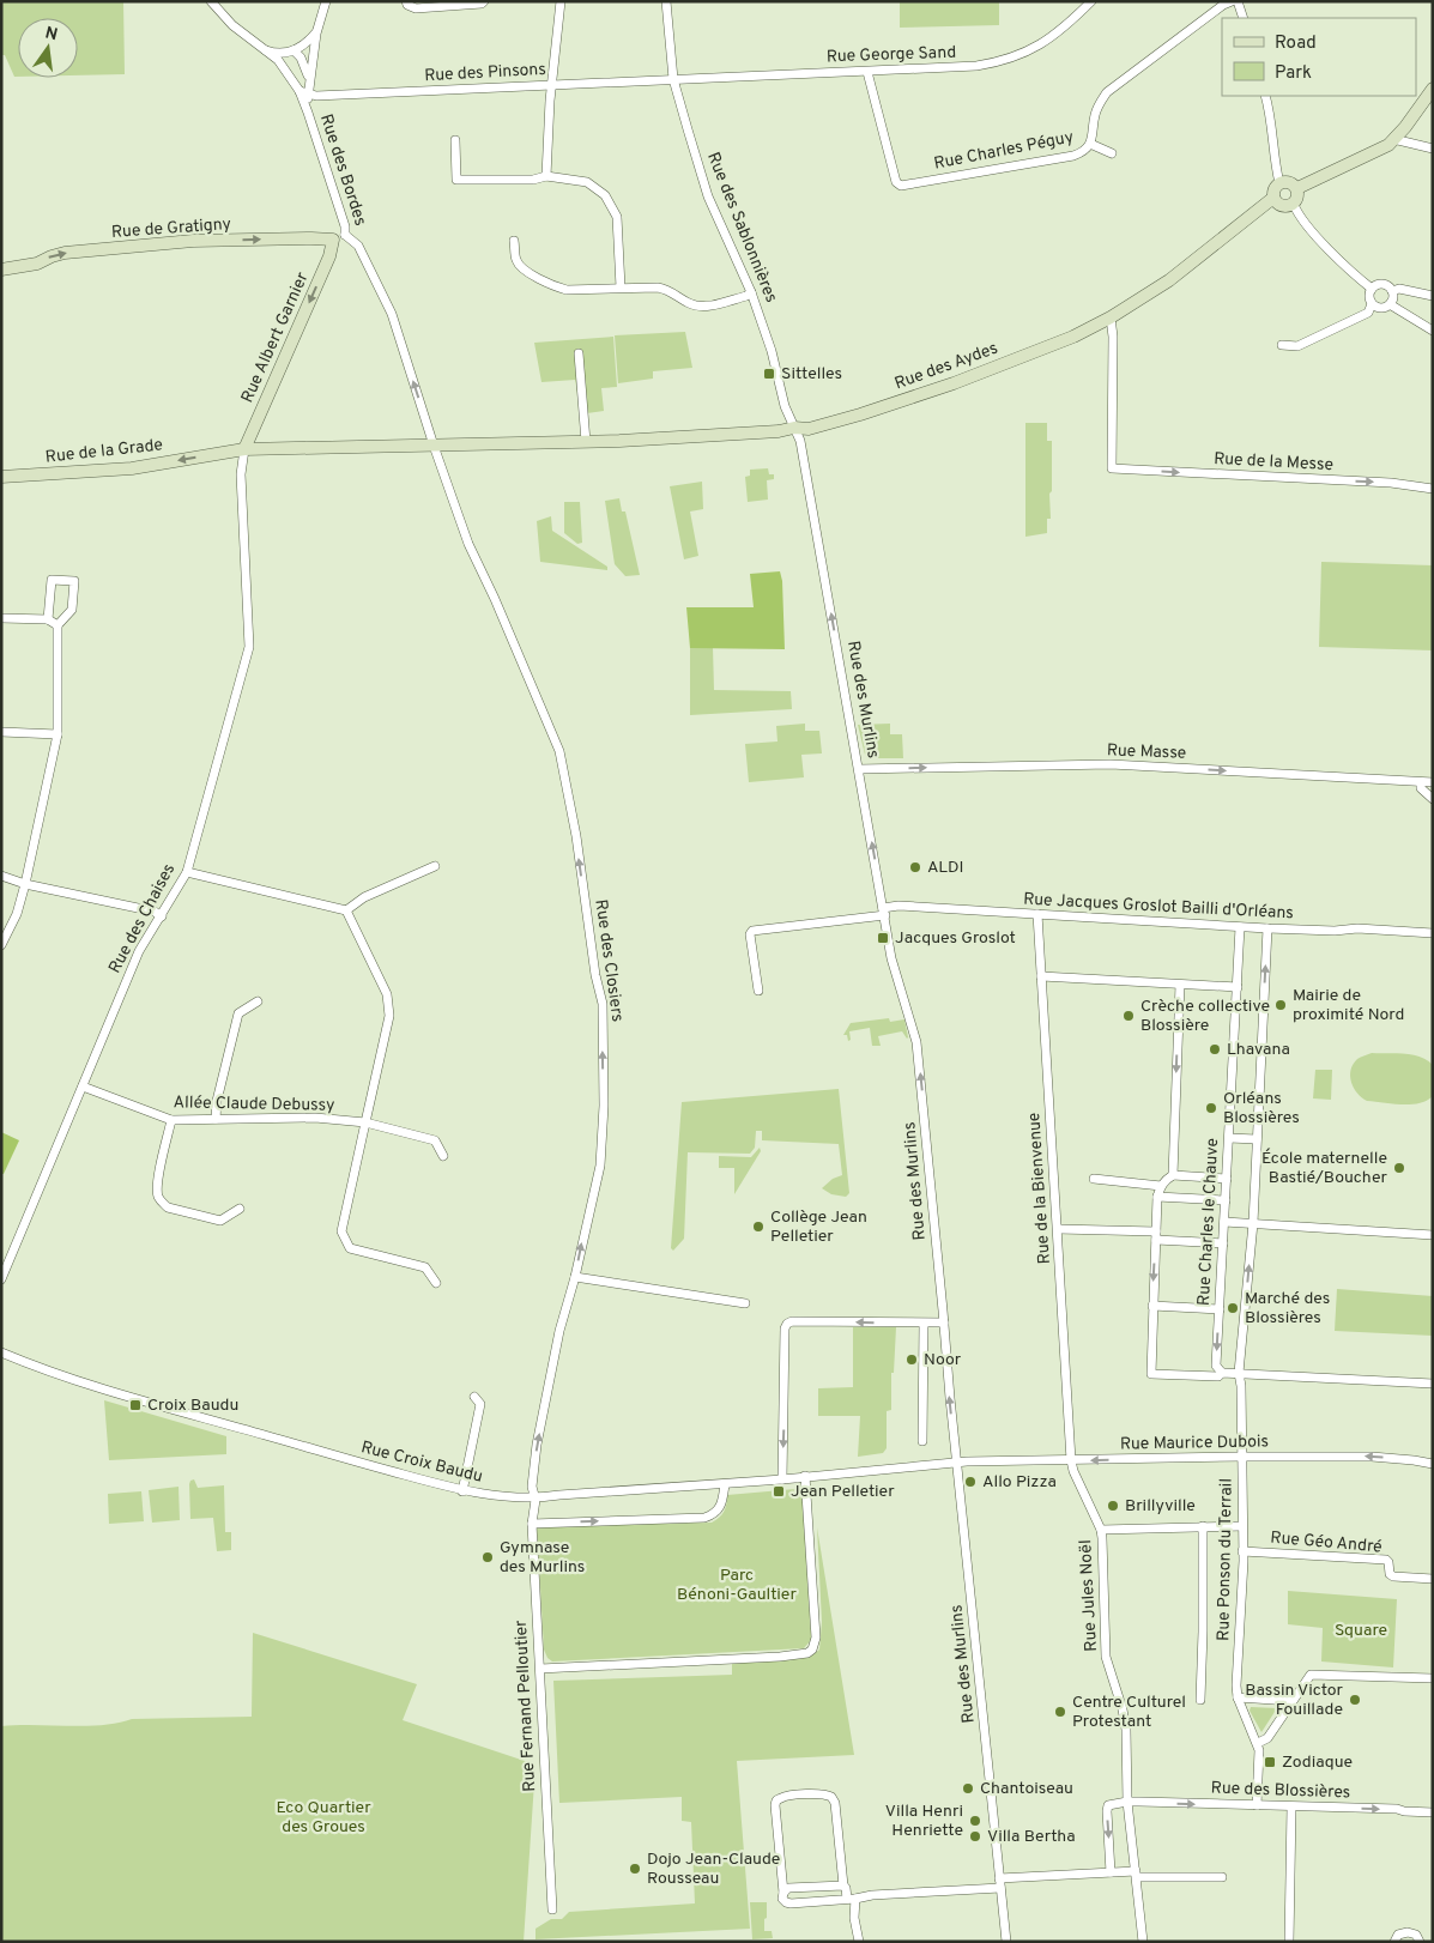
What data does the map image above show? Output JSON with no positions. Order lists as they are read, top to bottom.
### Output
{
  "streets": {
    "street": [
      "Rue George Sand",
      "Rue des Pinsons",
      "Rue Charles Péguy",
      "Rue des Bordes",
      "Rue des Sablonnières",
      "Rue de Gratigny",
      "Rue Albert Garnier",
      "Rue des Aydes",
      "Rue de la Grade",
      "Rue de la Messe",
      "Rue des Murlins",
      "Rue Masse",
      "Rue Jacques Groslot Bailli d'Orléans",
      "Rue des Chaises",
      "Rue des Closiers",
      "Allée Claude Debussy",
      "Rue de la Bienvenue",
      "Rue Charles le Chauve",
      "Rue Maurice Dubois",
      "Rue Croix Baudu",
      "Rue Géo André",
      "Rue Ponson du Terrail",
      "Rue Jules Noël",
      "Rue Fernand Pelloutier",
      "Rue des Blossières"
    ]
  },
  "crossings": [
    ["Rue George Sand", "Rue des Pinsons"],
    ["Rue George Sand", "Rue Charles Péguy"],
    ["Rue George Sand", "Rue des Sablonnières"],
    ["Rue des Pinsons", "Rue des Bordes"],
    ["Rue des Pinsons", "Rue des Sablonnières"],
    ["Rue des Bordes", "Rue de Gratigny"],
    ["Rue des Bordes", "Rue des Aydes"],
    ["Rue des Bordes", "Rue de la Grade"],
    ["Rue des Bordes", "Rue des Closiers"],
    ["Rue des Sablonnières", "Rue des Aydes"],
    ["Rue des Sablonnières", "Rue des Murlins"],
    ["Rue de Gratigny", "Rue Albert Garnier"],
    ["Rue Albert Garnier", "Rue de la Grade"],
    ["Rue Albert Garnier", "Rue des Chaises"],
    ["Rue des Aydes", "Rue de la Grade"],
    ["Rue des Aydes", "Rue de la Messe"],
    ["Rue des Aydes", "Rue des Murlins"],
    ["Rue des Aydes", "Rue des Closiers"],
    ["Rue de la Grade", "Rue des Chaises"],
    ["Rue de la Grade", "Rue des Closiers"],
    ["Rue des Murlins", "Rue Masse"],
    ["Rue des Murlins", "Rue Jacques Groslot Bailli d'Orléans"],
    ["Rue des Murlins", "Rue Maurice Dubois"],
    ["Rue des Murlins", "Rue Croix Baudu"],
    ["Rue Jacques Groslot Bailli d'Orléans", "Rue de la Bienvenue"],
    ["Rue Jacques Groslot Bailli d'Orléans", "Rue Charles le Chauve"],
    ["Rue des Chaises", "Allée Claude Debussy"],
    ["Rue des Closiers", "Rue Croix Baudu"],
    ["Rue des Closiers", "Rue Fernand Pelloutier"],
    ["Rue de la Bienvenue", "Rue Maurice Dubois"],
    ["Rue de la Bienvenue", "Rue Jules Noël"],
    ["Rue Maurice Dubois", "Rue Croix Baudu"],
    ["Rue Maurice Dubois", "Rue Ponson du Terrail"],
    ["Rue Maurice Dubois", "Rue Jules Noël"],
    ["Rue Croix Baudu", "Rue Fernand Pelloutier"],
    ["Rue Géo André", "Rue Ponson du Terrail"],
    ["Rue Jules Noël", "Rue des Blossières"]
  ],
  "one_way": [
    "Rue des Bordes",
    "Rue de Gratigny",
    "Rue Albert Garnier",
    "Rue de la Grade",
    "Rue des Murlins",
    "Rue Masse",
    "Rue des Closiers"
  ],
  "parks": ["Parc Bénoni-Gaultier", "Square", "Eco Quartier des Groues"],
  "places": {
    "transit": [
      "Sittelles",
      "Jacques Groslot",
      "Croix Baudu",
      "Jean Pelletier",
      "Zodiaque"
    ],
    "other": [
      "ALDI",
      "Mairie de proximité Nord",
      "Crèche collective Blossière",
      "Lhavana",
      "Orléans Blossières",
      "École maternelle Bastié/Boucher",
      "Collège Jean Pelletier",
      "Marché des Blossières",
      "Noor",
      "Allo Pizza",
      "Brillyville",
      "Gymnase des Murlins",
      "Bassin Victor Fouillade",
      "Centre Culturel Protestant",
      "Chantoiseau",
      "Villa Henri Henriette",
      "Villa Bertha",
      "Dojo Jean-Claude Rousseau"
    ]
  },
  "legend": ["Road", "Park"],
  "north": "top"
}
